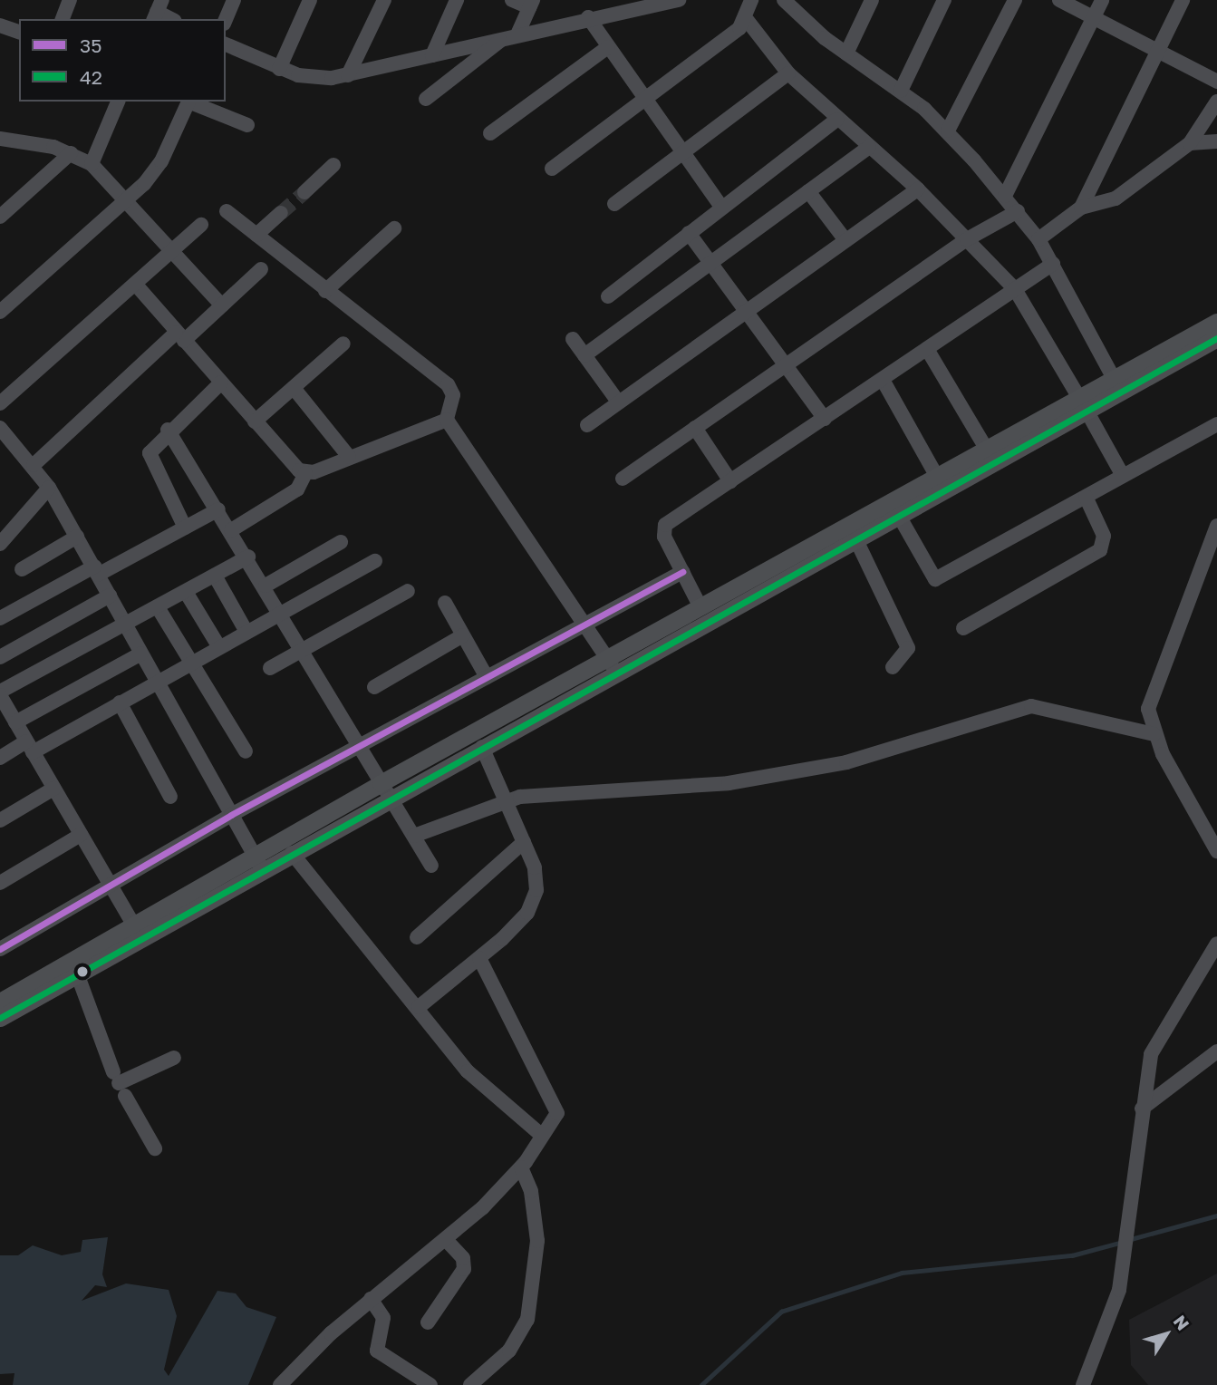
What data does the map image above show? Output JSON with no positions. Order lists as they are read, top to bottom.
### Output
{
  "lines": ["transit line 42", "transit line 35"],
  "legend": ["35", "42"],
  "north": "top right"
}
